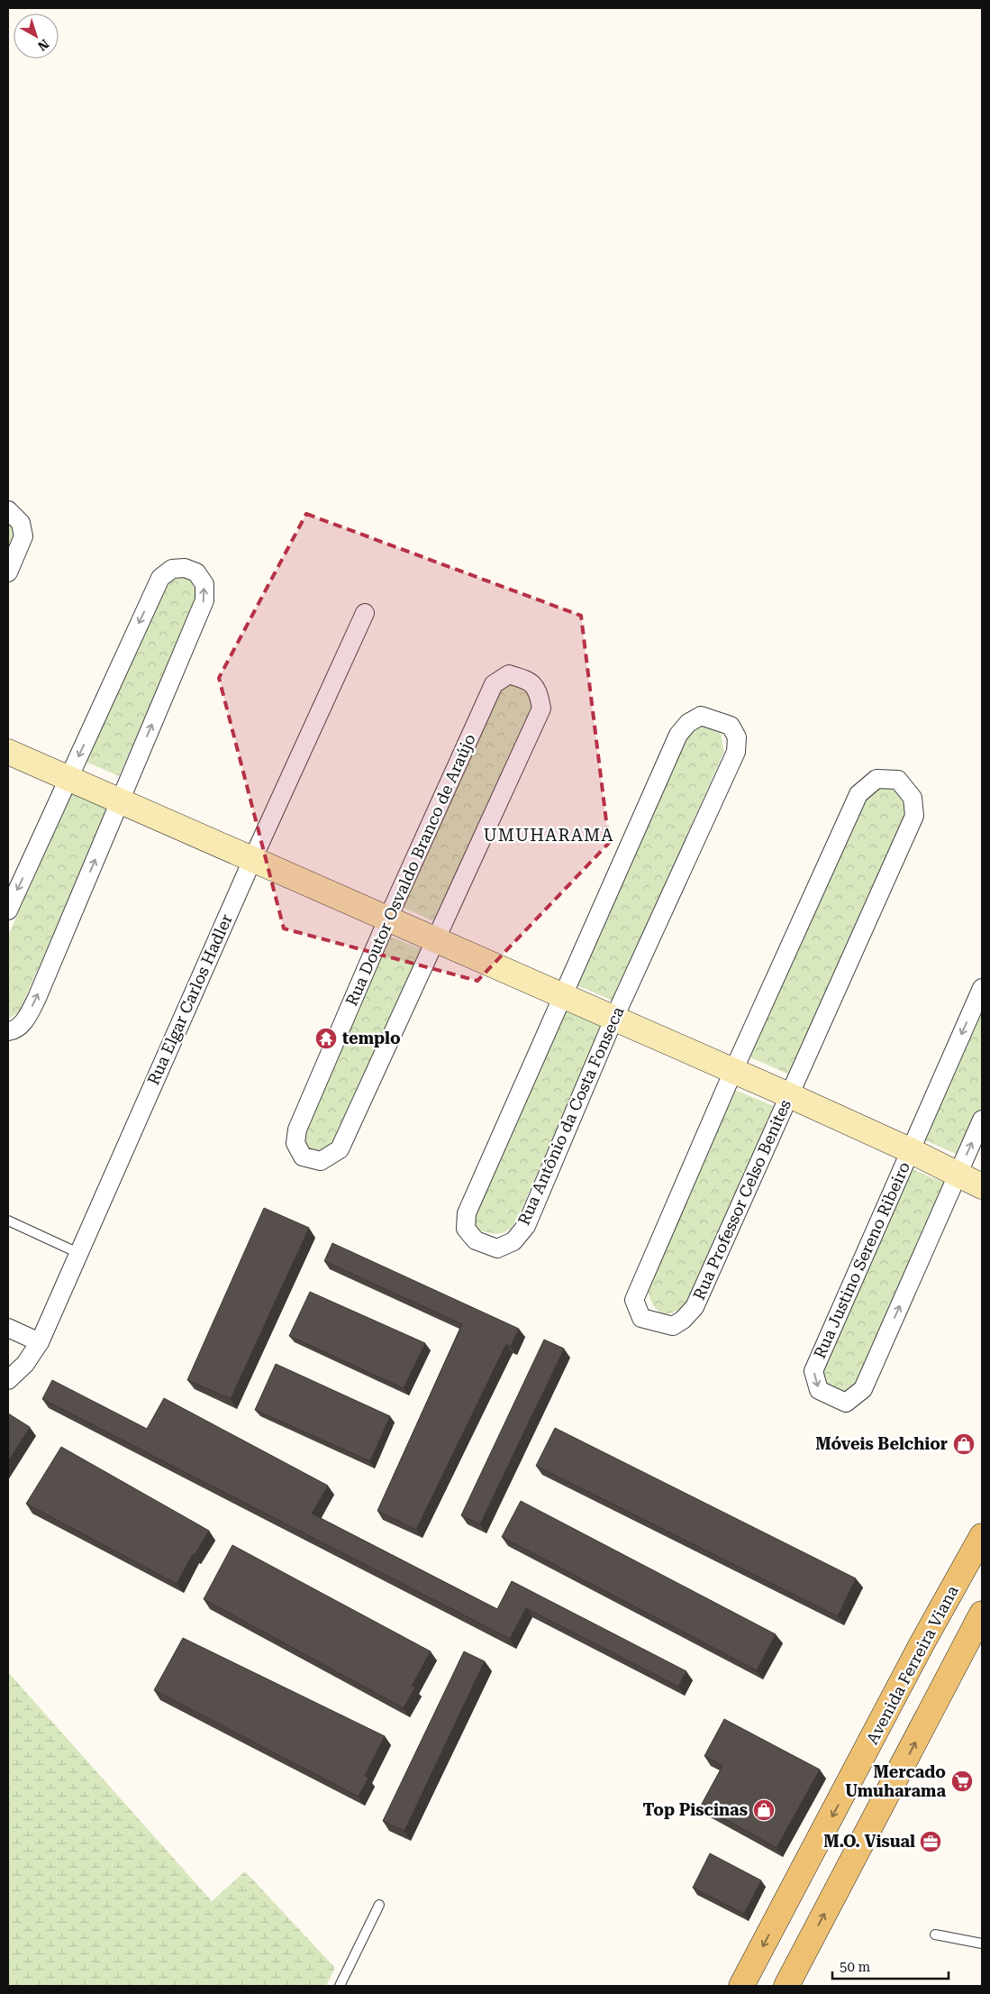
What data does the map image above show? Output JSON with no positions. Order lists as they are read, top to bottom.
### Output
{
  "streets": {
    "main road": ["Avenida Ferreira Viana"],
    "street": [
      "Rua Doutor Osvaldo Branco de Araújo",
      "Rua Elgar Carlos Hadler",
      "Rua Antônio da Costa Fonseca",
      "Rua Professor Celso Benites",
      "Rua Justino Sereno Ribeiro"
    ]
  },
  "districts": ["UMUHARAMA"],
  "places": {
    "temple": ["templo"],
    "shop": ["Móveis Belchior", "Top Piscinas"],
    "supermarket": ["Mercado Umuharama"],
    "office": ["M.O. Visual"]
  },
  "scale_bar": "50 m",
  "north": "bottom right"
}
